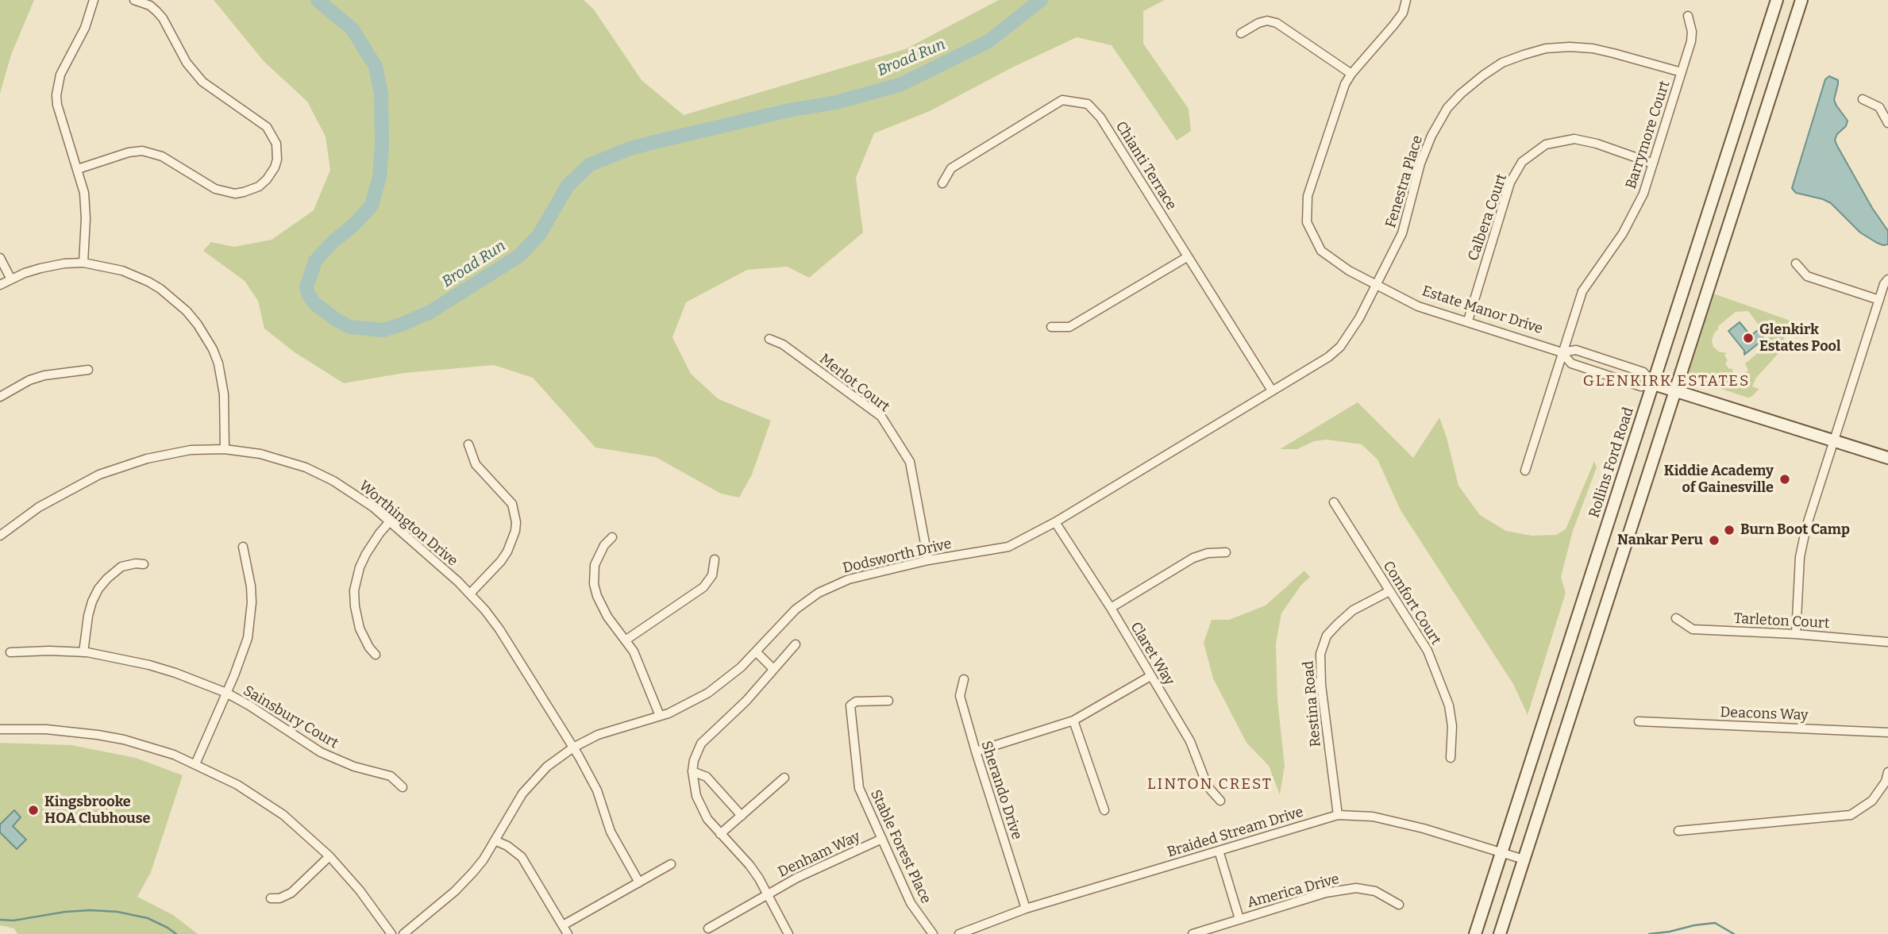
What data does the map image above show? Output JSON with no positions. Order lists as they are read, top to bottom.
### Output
{
  "streets": {
    "main road": ["Estate Manor Drive", "Rollins Ford Road"],
    "street": [
      "Barrymore Court",
      "Chianti Terrace",
      "Fenestra Place",
      "Calbera Court",
      "Merlot Court",
      "Worthington Drive",
      "Dodsworth Drive",
      "Comfort Court",
      "Tarleton Court",
      "Claret Way",
      "Restina Road",
      "Deacons Way",
      "Sainsbury Court",
      "Sherando Drive",
      "Braided Stream Drive",
      "Stable Forest Place",
      "Denham Way",
      "America Drive"
    ]
  },
  "crossings": [
    ["Barrymore Court", "Fenestra Place"],
    ["Barrymore Court", "Calbera Court"],
    ["Barrymore Court", "Estate Manor Drive"],
    ["Chianti Terrace", "Dodsworth Drive"],
    ["Fenestra Place", "Estate Manor Drive"],
    ["Fenestra Place", "Dodsworth Drive"],
    ["Calbera Court", "Estate Manor Drive"],
    ["Estate Manor Drive", "Rollins Ford Road"],
    ["Estate Manor Drive", "Dodsworth Drive"],
    ["Merlot Court", "Dodsworth Drive"],
    ["Rollins Ford Road", "Braided Stream Drive"],
    ["Worthington Drive", "Dodsworth Drive"],
    ["Dodsworth Drive", "Claret Way"],
    ["Comfort Court", "Restina Road"],
    ["Restina Road", "Braided Stream Drive"],
    ["Sherando Drive", "Braided Stream Drive"],
    ["Stable Forest Place", "Denham Way"]
  ],
  "districts": ["GLENKIRK ESTATES", "LINTON CREST"],
  "water": ["Broad Run"],
  "places": [
    "Glenkirk Estates Pool",
    "Kiddie Academy of Gainesville",
    "Burn Boot Camp",
    "Nankar Peru",
    "Kingsbrooke HOA Clubhouse"
  ]
}
